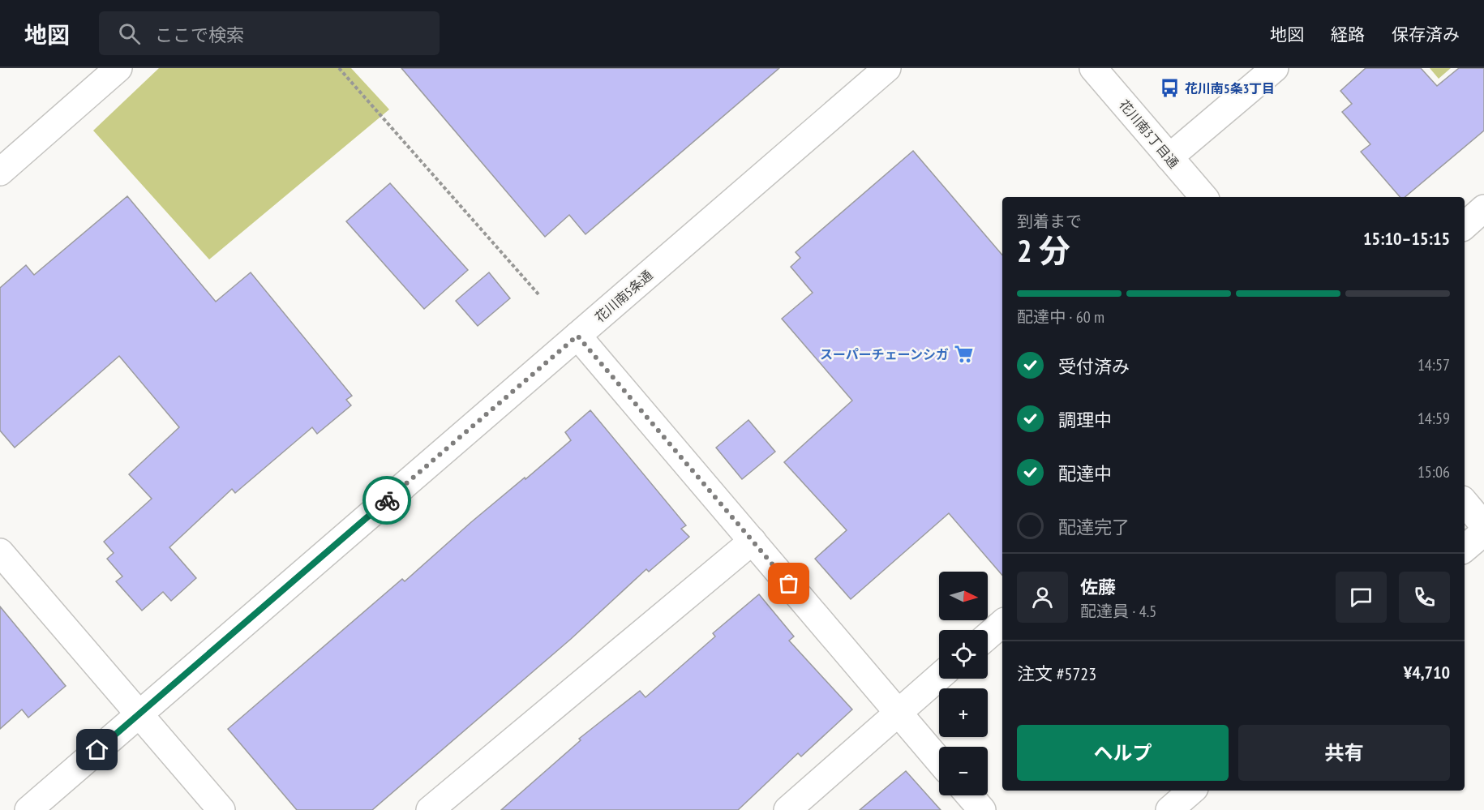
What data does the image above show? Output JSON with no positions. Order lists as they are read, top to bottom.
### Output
{
  "streets": {
    "street": ["花川南3丁目通", "花川南5条通"]
  },
  "places": {
    "bus stop": ["花川南5条3丁目"],
    "supermarket": ["スーパーチェーンシガ"]
  },
  "north": "right",
  "page": {
    "header": "地図",
    "search": "ここで検索",
    "nav": ["地図", "経路", "保存済み"],
    "heading": ["2 分", "到着まで", "15:10–15:15"],
    "panel": [
      "佐藤",
      "配達員 · 4.5",
      "注文 #5723",
      "¥4,710"
    ],
    "bar": "配達中 · 60 m",
    "list": [
      ["受付済み", "14:57"],
      ["調理中", "14:59"],
      ["配達中", "15:06"],
      "配達完了"
    ],
    "map_buttons": ["+", "−"],
    "buttons": ["ヘルプ", "共有"]
  }
}
